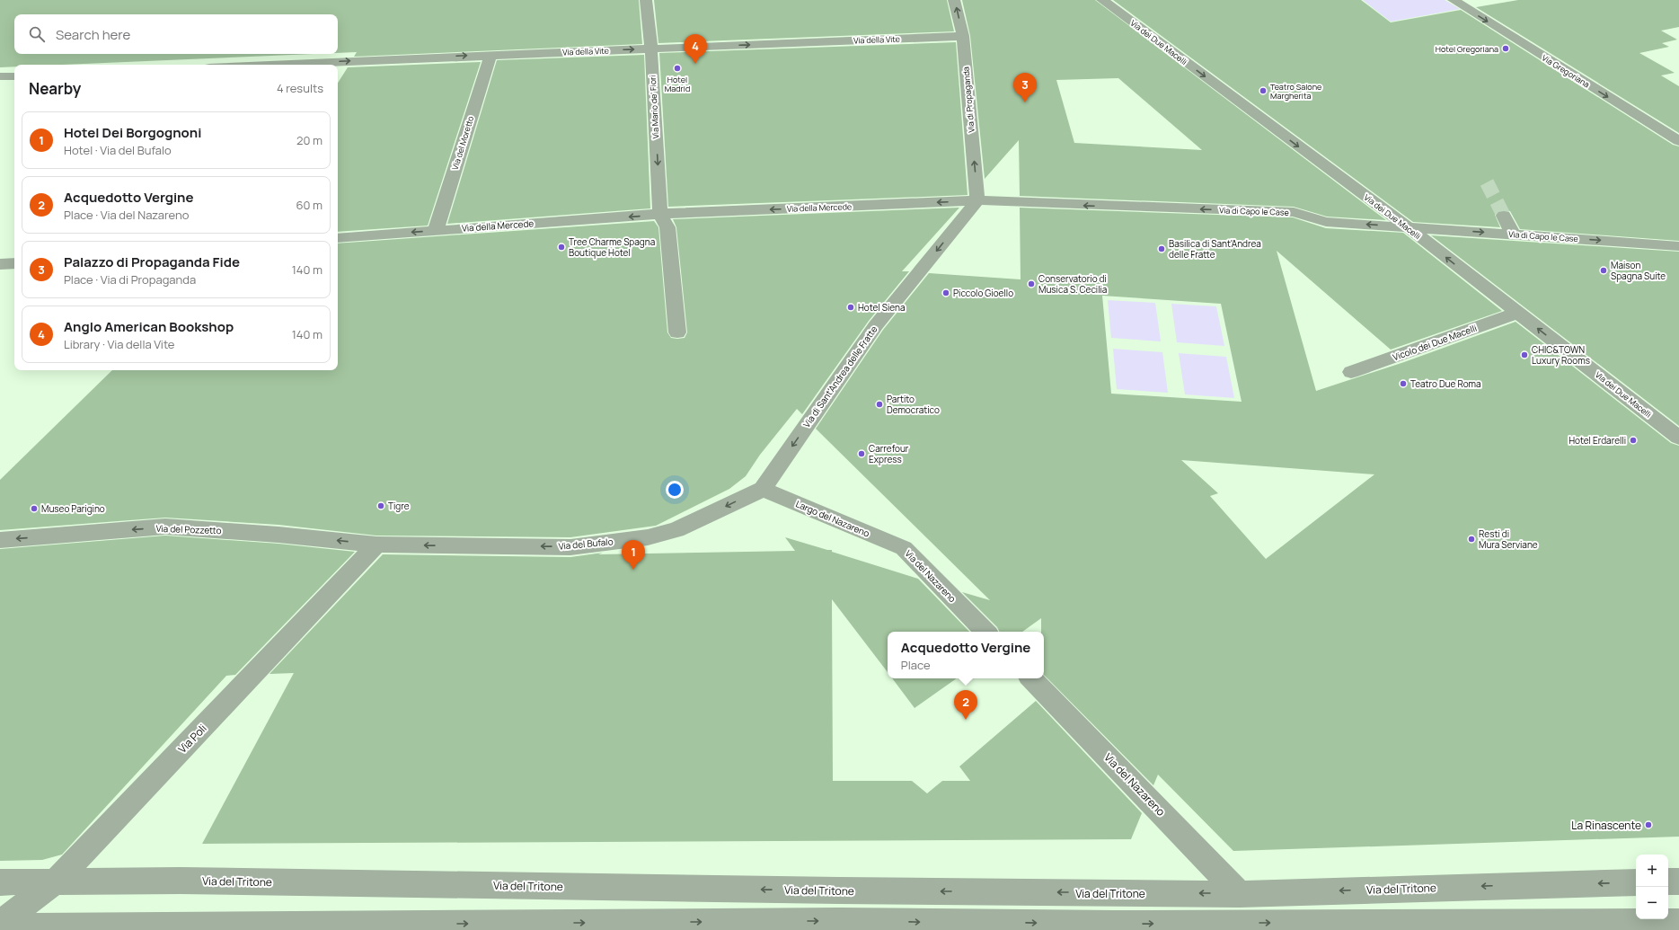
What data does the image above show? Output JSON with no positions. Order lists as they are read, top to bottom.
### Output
{
  "streets": {
    "street": [
      "Via della Vite",
      "Via dei Due Macelli",
      "Via Gregoriana",
      "Via di Propaganda",
      "Via Mario de' Fiori",
      "Via del Moretto",
      "Via della Mercede",
      "Via di Capo le Case",
      "Vicolo dei Due Macelli",
      "Via di Sant'Andrea delle Fratte",
      "Largo del Nazareno",
      "Via del Pozzetto",
      "Via del Bufalo",
      "Via del Nazareno",
      "Via Poli",
      "Via del Tritone"
    ]
  },
  "crossings": [
    ["Via della Vite", "Via di Propaganda"],
    ["Via della Vite", "Via Mario de' Fiori"],
    ["Via della Vite", "Via del Moretto"],
    ["Via dei Due Macelli", "Via di Capo le Case"],
    ["Via dei Due Macelli", "Vicolo dei Due Macelli"],
    ["Via di Propaganda", "Via della Mercede"],
    ["Via di Propaganda", "Via di Capo le Case"],
    ["Via di Propaganda", "Via di Sant'Andrea delle Fratte"],
    ["Via Mario de' Fiori", "Via della Mercede"],
    ["Via del Moretto", "Via della Mercede"],
    ["Via della Mercede", "Via di Capo le Case"],
    ["Via della Mercede", "Via di Sant'Andrea delle Fratte"],
    ["Via di Capo le Case", "Via di Sant'Andrea delle Fratte"],
    ["Via di Sant'Andrea delle Fratte", "Largo del Nazareno"],
    ["Via di Sant'Andrea delle Fratte", "Via del Bufalo"],
    ["Largo del Nazareno", "Via del Bufalo"],
    ["Largo del Nazareno", "Via del Nazareno"],
    ["Via del Pozzetto", "Via del Bufalo"],
    ["Via del Pozzetto", "Via Poli"],
    ["Via del Bufalo", "Via Poli"],
    ["Via del Nazareno", "Via del Tritone"],
    ["Via Poli", "Via del Tritone"]
  ],
  "one_way": [
    "Via della Vite",
    "Via Gregoriana",
    "Via di Propaganda",
    "Via Mario de' Fiori",
    "Via della Mercede",
    "Via di Sant'Andrea delle Fratte",
    "Via del Pozzetto",
    "Via del Bufalo"
  ],
  "places": [
    "Hotel Gregoriana",
    "Hotel Madrid",
    "Teatro Salone Margherita",
    "Tree Charme Spagna Boutique Hotel",
    "Basilica di Sant'Andrea delle Fratte",
    "Maison Spagna Suite",
    "Conservatorio di Musica S. Cecilia",
    "Piccolo Gioello",
    "Hotel Siena",
    "CHIC&TOWN Luxury Rooms",
    "Teatro Due Roma",
    "Partito Democratico",
    "Hotel Erdarelli",
    "Carrefour Express",
    "Tigre",
    "Museo Parigino",
    "Resti di Mura Serviane",
    "La Rinascente"
  ],
  "page": {
    "search": "Search here",
    "pins": [
      "4",
      "3",
      "1",
      "2"
    ],
    "heading": ["Nearby", "4 results"],
    "list": [
      {
        "mark": "1",
        "name": "Hotel Dei Borgognoni",
        "note": "Hotel · Via del Bufalo",
        "value": "20 m"
      },
      {
        "mark": "2",
        "name": "Acquedotto Vergine",
        "note": "Place · Via del Nazareno",
        "value": "60 m"
      },
      {
        "mark": "3",
        "name": "Palazzo di Propaganda Fide",
        "note": "Place · Via di Propaganda",
        "value": "140 m"
      },
      {
        "mark": "4",
        "name": "Anglo American Bookshop",
        "note": "Library · Via della Vite",
        "value": "140 m"
      }
    ],
    "popup": ["Acquedotto Vergine", "Place"],
    "map_buttons": ["+", "−"]
  }
}
